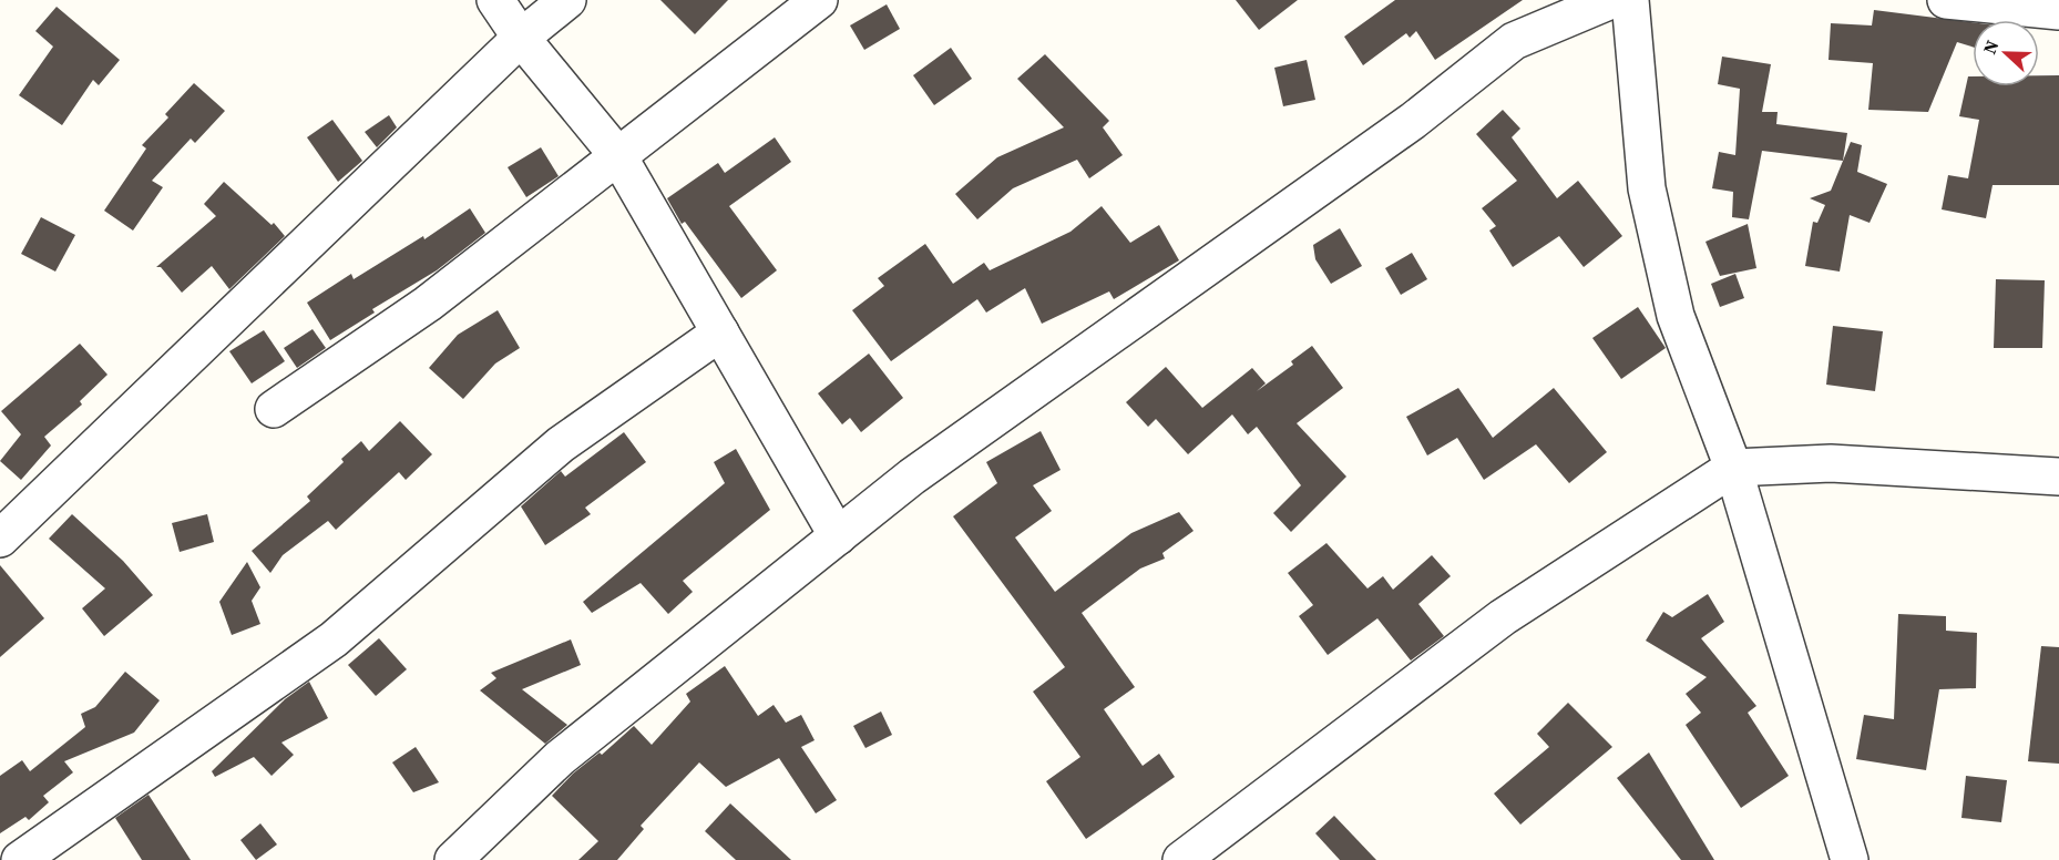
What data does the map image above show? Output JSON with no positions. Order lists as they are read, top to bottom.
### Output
{
  "north": "left"
}
